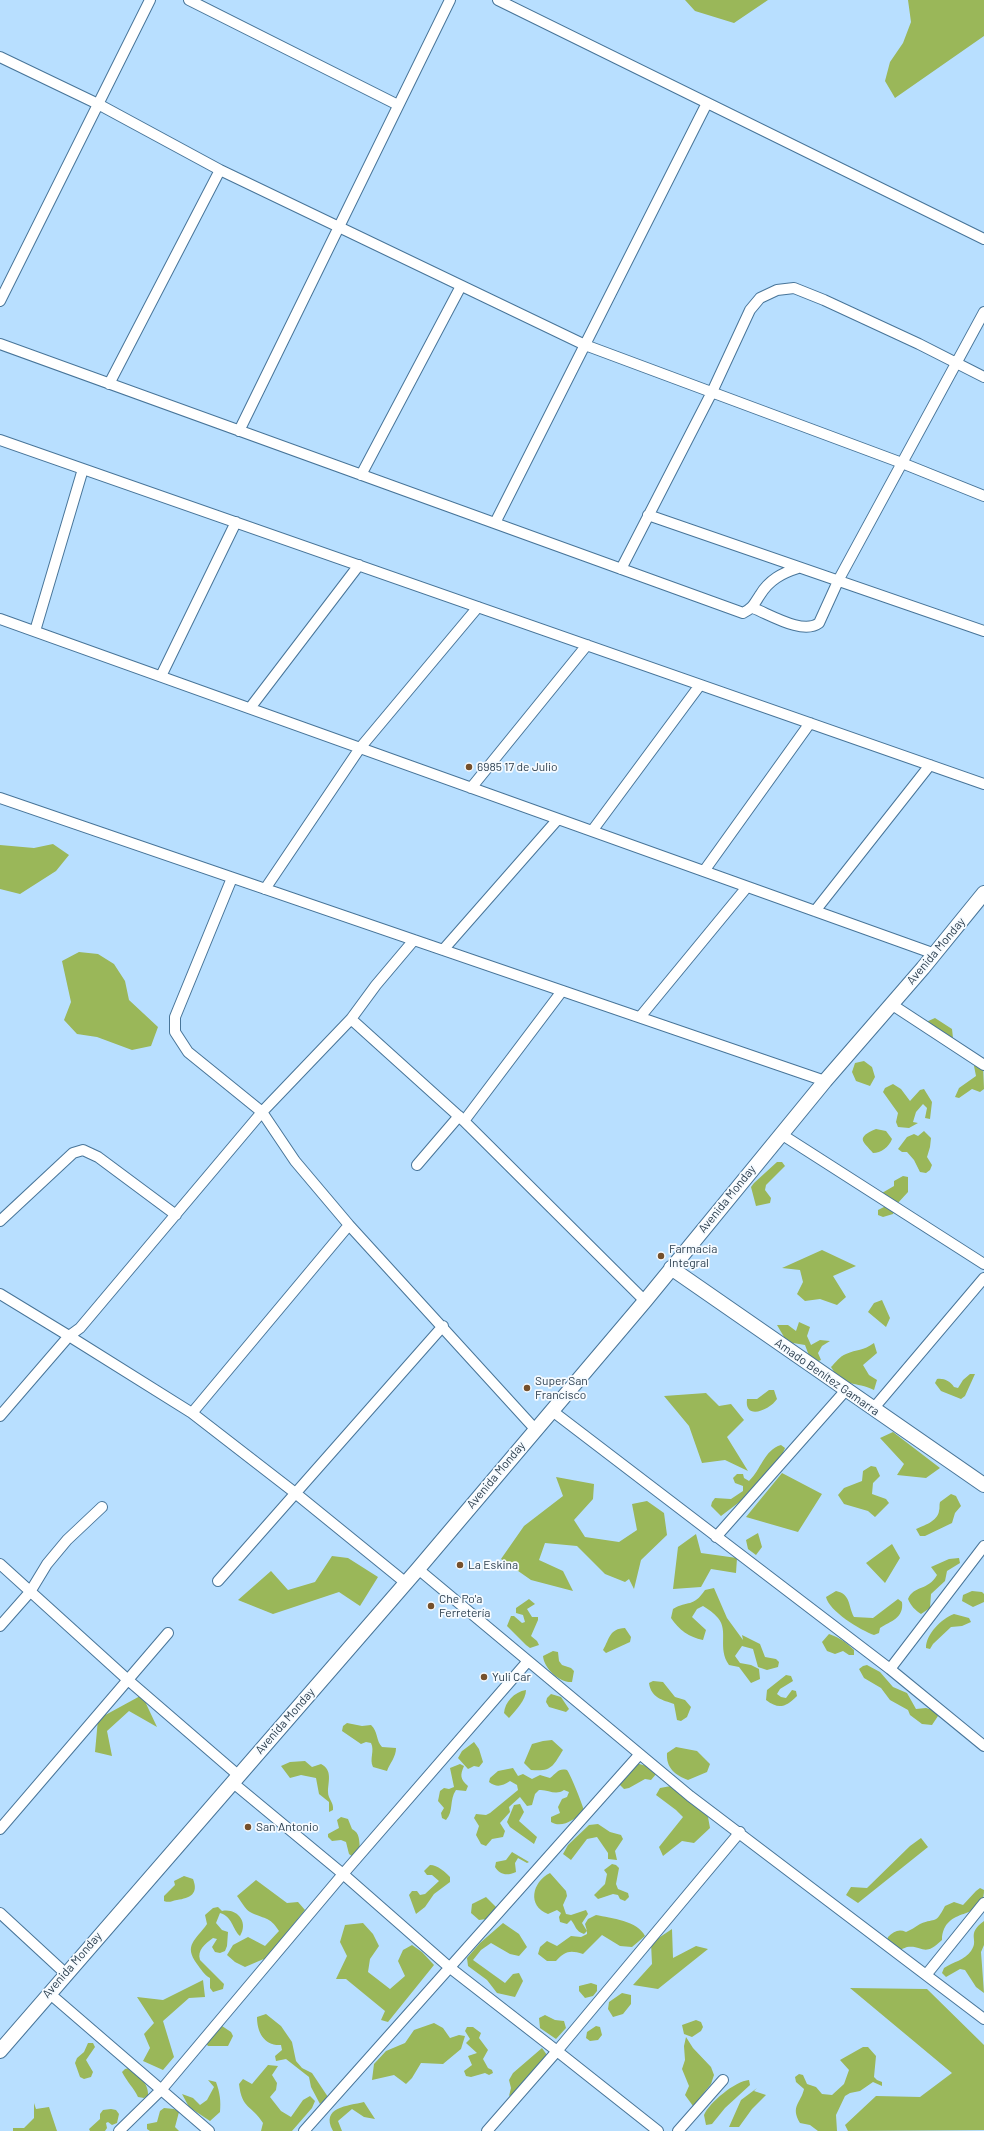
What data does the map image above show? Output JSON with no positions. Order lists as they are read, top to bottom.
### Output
{
  "streets": {
    "main road": ["Avenida Monday", "Amado Benítez Gamarra"]
  },
  "crossings": [
    ["Avenida Monday", "Amado Benítez Gamarra"]
  ],
  "places": [
    "6985 17 de Julio",
    "Farmacia Integral",
    "Super San Francisco",
    "La Eskina",
    "Che Po'a Ferretería",
    "Yuli Car",
    "San Antonio"
  ]
}
